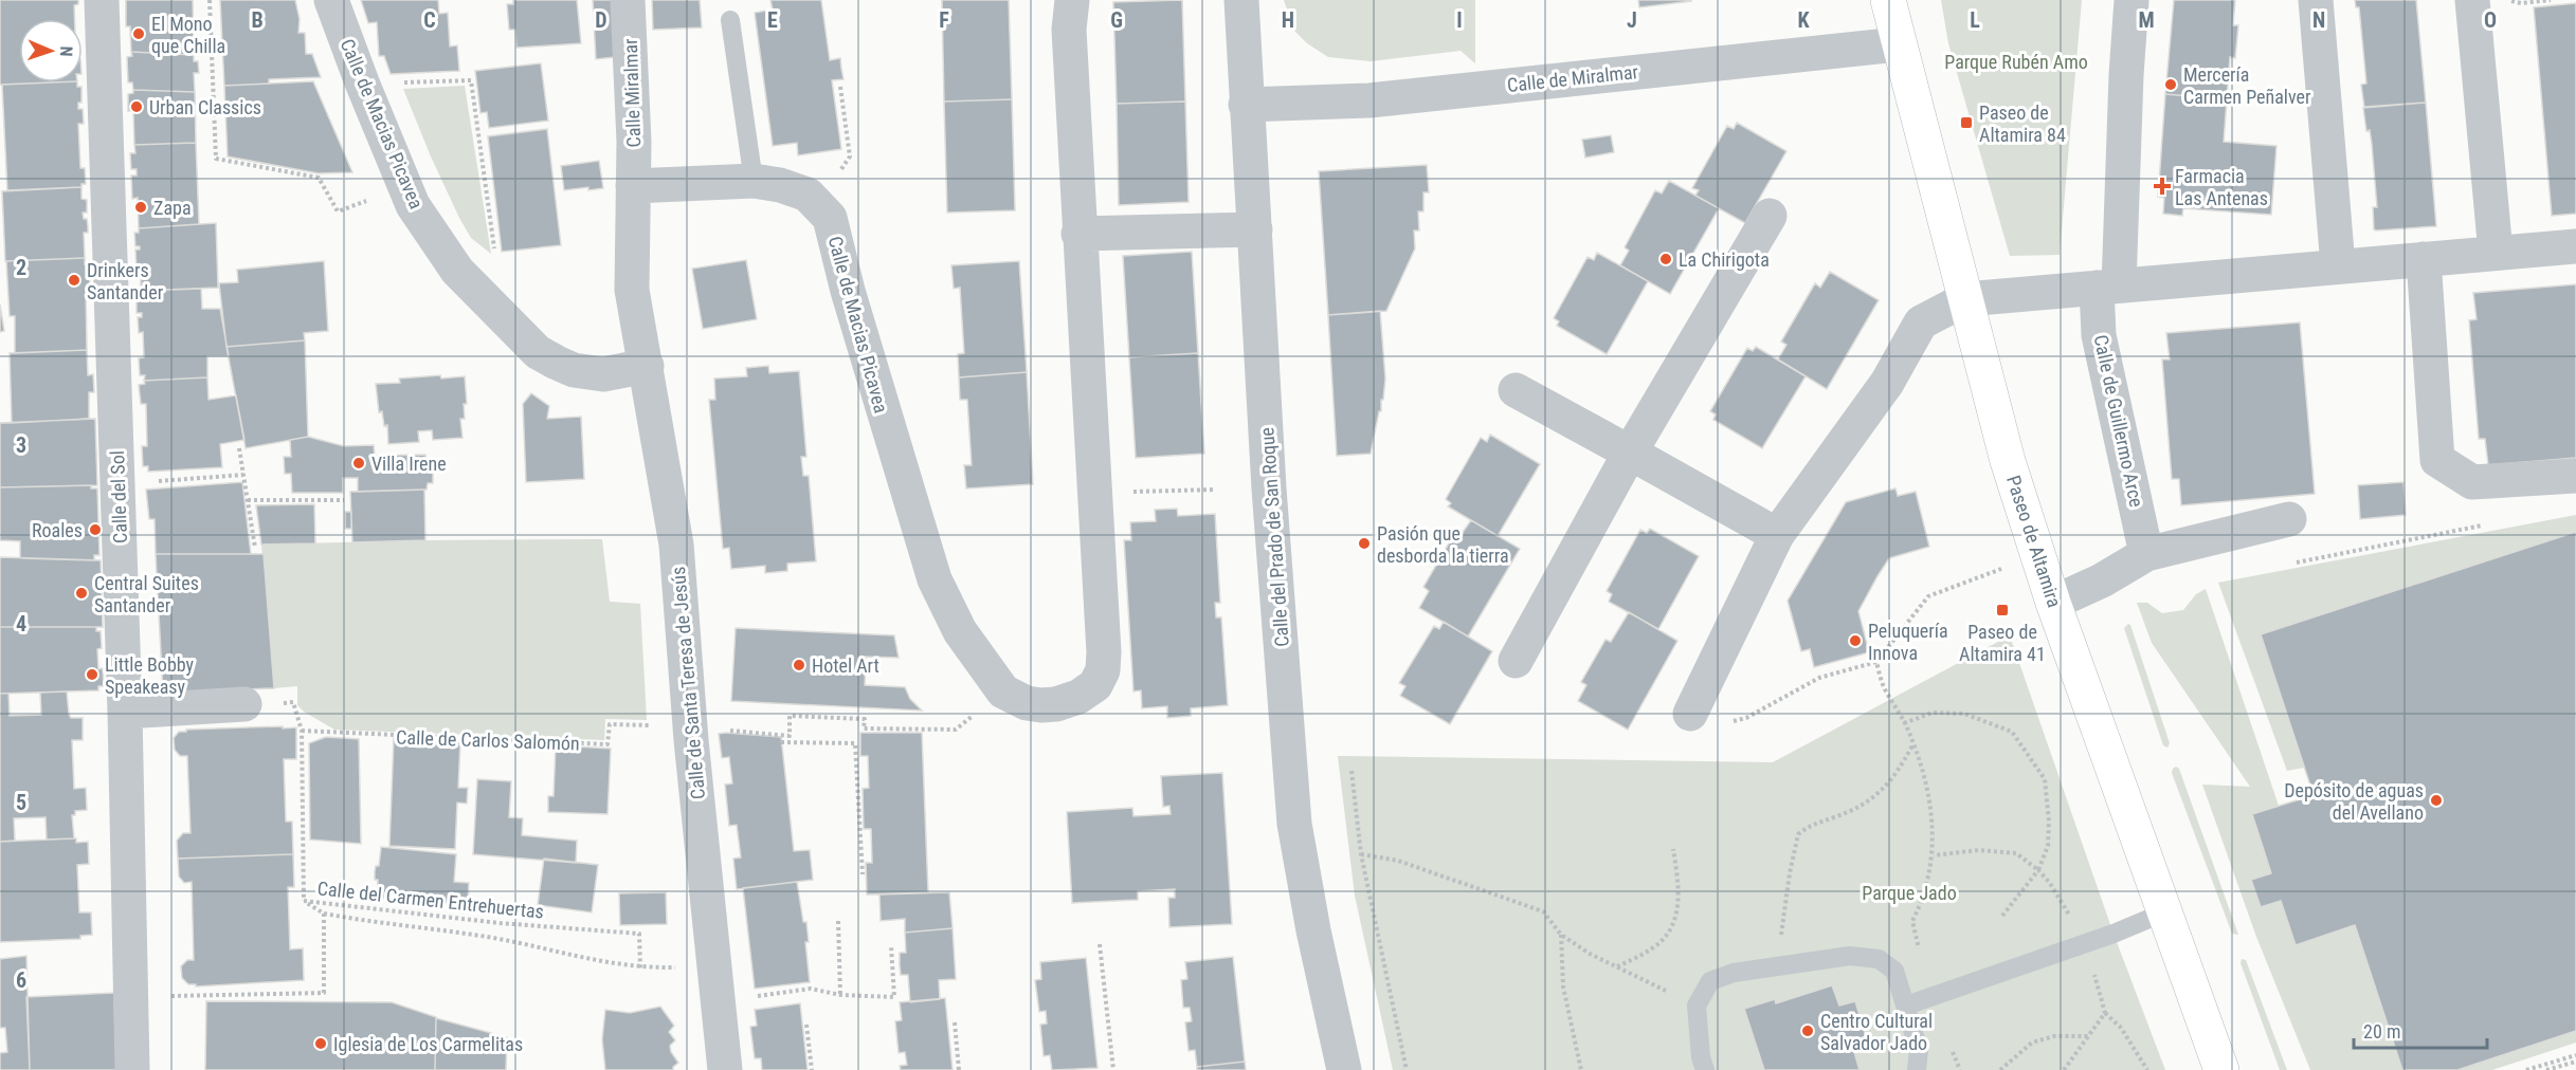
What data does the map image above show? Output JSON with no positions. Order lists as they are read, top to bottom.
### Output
{
  "streets": {
    "main road": ["Paseo de Altamira"],
    "street": [
      "Calle de Miralmar",
      "Calle Miralmar",
      "Calle de Macias Picavea",
      "Calle de Guillermo Arce",
      "Calle del Sol",
      "Calle del Prado de San Roque",
      "Calle de Santa Teresa de Jesús"
    ],
    "path": ["Calle de Carlos Salomón", "Calle del Carmen Entrehuertas"]
  },
  "crossings": [
    ["Calle de Miralmar", "Calle del Prado de San Roque"],
    ["Calle de Miralmar", "Paseo de Altamira"],
    ["Calle Miralmar", "Calle de Macias Picavea"],
    ["Calle de Macias Picavea", "Calle de Santa Teresa de Jesús"]
  ],
  "parks": ["Parque Rubén Amo", "Parque Jado"],
  "places": {
    "other": [
      "El Mono que Chilla",
      "Mercería Carmen Peñalver",
      "Urban Classics",
      "Zapa",
      "La Chirigota",
      "Drinkers Santander",
      "Villa Irene",
      "Roales",
      "Pasión que desborda la tierra",
      "Central Suites Santander",
      "Peluquería Innova",
      "Hotel Art",
      "Little Bobby Speakeasy",
      "Depósito de aguas del Avellano",
      "Centro Cultural Salvador Jado",
      "Iglesia de Los Carmelitas"
    ],
    "transit": ["Paseo de Altamira 84", "Paseo de Altamira 41"],
    "health": ["Farmacia Las Antenas"]
  },
  "scale_bar": "20 m",
  "north": "right",
  "grid": {
    "columns": [
      "B",
      "C",
      "D",
      "E",
      "F",
      "G",
      "H",
      "I",
      "J",
      "K",
      "L",
      "M",
      "N",
      "O"
    ],
    "rows": [
      "2",
      "3",
      "4",
      "5",
      "6"
    ]
  }
}
